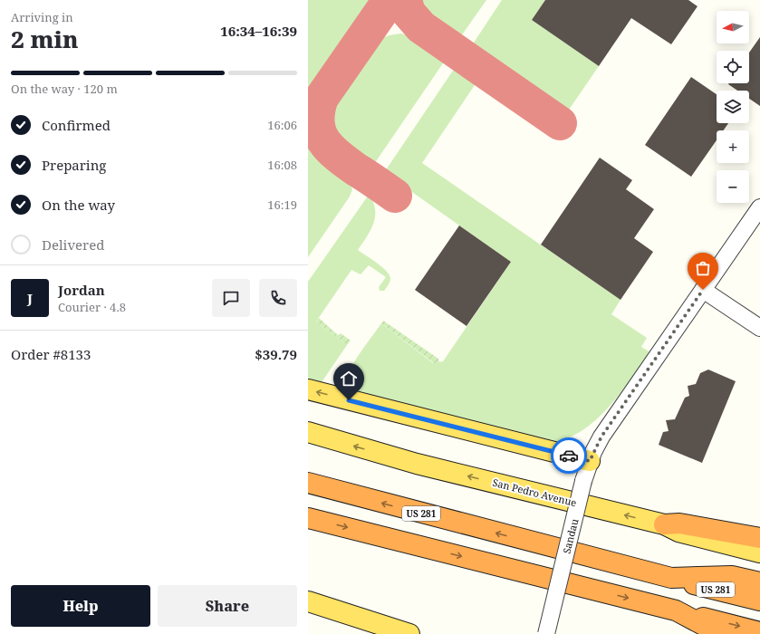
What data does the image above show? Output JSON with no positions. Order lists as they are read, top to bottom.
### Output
{
  "streets": {
    "highway": ["US 281"],
    "main road": ["San Pedro Avenue"],
    "street": ["Sandau"]
  },
  "north": "left",
  "page": {
    "heading": ["2 min", "Arriving in", "16:34–16:39"],
    "panel": [
      "Jordan",
      "Courier · 4.8",
      "Order #8133",
      "$39.79"
    ],
    "map_buttons": ["+", "−"],
    "bar": "On the way · 120 m",
    "list": [
      ["Confirmed", "16:06"],
      ["Preparing", "16:08"],
      ["On the way", "16:19"],
      "Delivered"
    ],
    "round": "J",
    "buttons": ["Help", "Share"]
  }
}
